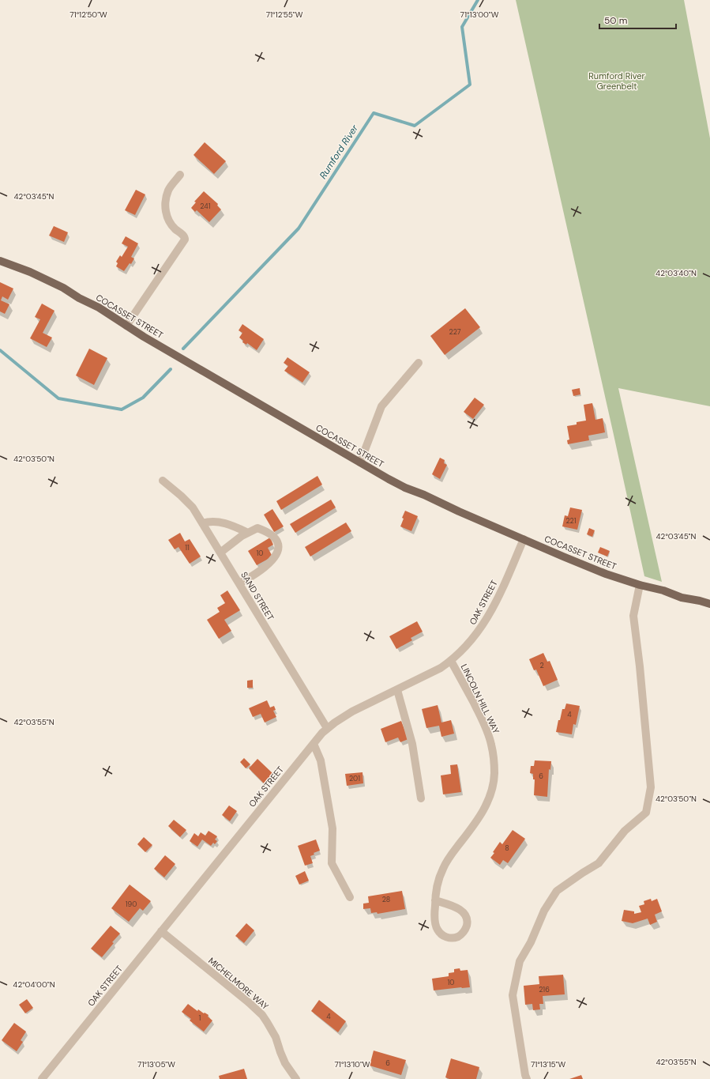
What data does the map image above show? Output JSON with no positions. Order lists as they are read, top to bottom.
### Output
{
  "streets": {
    "main road": ["COCASSET STREET"],
    "street": [
      "SAND STREET",
      "OAK STREET",
      "LINCOLN HILL WAY",
      "MICHELMORE WAY"
    ]
  },
  "crossings": [
    ["COCASSET STREET", "OAK STREET"],
    ["SAND STREET", "OAK STREET"],
    ["OAK STREET", "LINCOLN HILL WAY"],
    ["OAK STREET", "MICHELMORE WAY"]
  ],
  "water": ["Rumford River"],
  "parks": ["Rumford River Greenbelt"],
  "house_numbers": [
    "241",
    "227",
    "221",
    "11",
    "10",
    "2",
    "4",
    "6",
    "201",
    "8",
    "28",
    "190",
    "10",
    "216",
    "4",
    "1",
    "6"
  ],
  "scale_bar": "50 m",
  "coordinates": [
    "71°12'50\"W",
    "71°12'55\"W",
    "71°13'00\"W",
    "42°03'45\"N",
    "42°03'40\"N",
    "42°03'50\"N",
    "42°03'55\"N",
    "42°04'00\"N",
    "71°13'05\"W",
    "71°13'10\"W",
    "71°13'15\"W"
  ]
}
